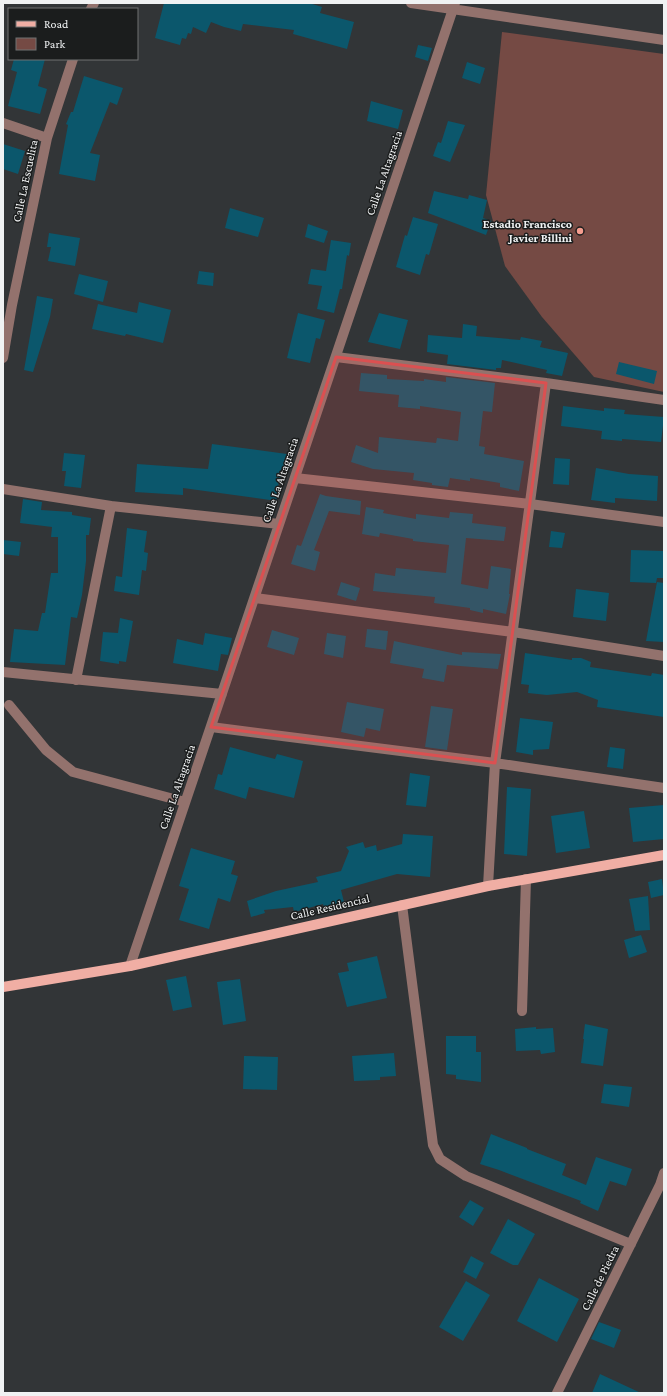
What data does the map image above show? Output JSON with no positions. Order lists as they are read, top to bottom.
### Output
{
  "streets": {
    "main road": ["Calle Residencial"],
    "street": ["Calle La Altagracia", "Calle La Escuelita", "Calle de Piedra"]
  },
  "crossings": [
    ["Calle La Altagracia", "Calle Residencial"]
  ],
  "places": ["Estadio Francisco Javier Billini"],
  "legend": ["Road", "Park"]
}
